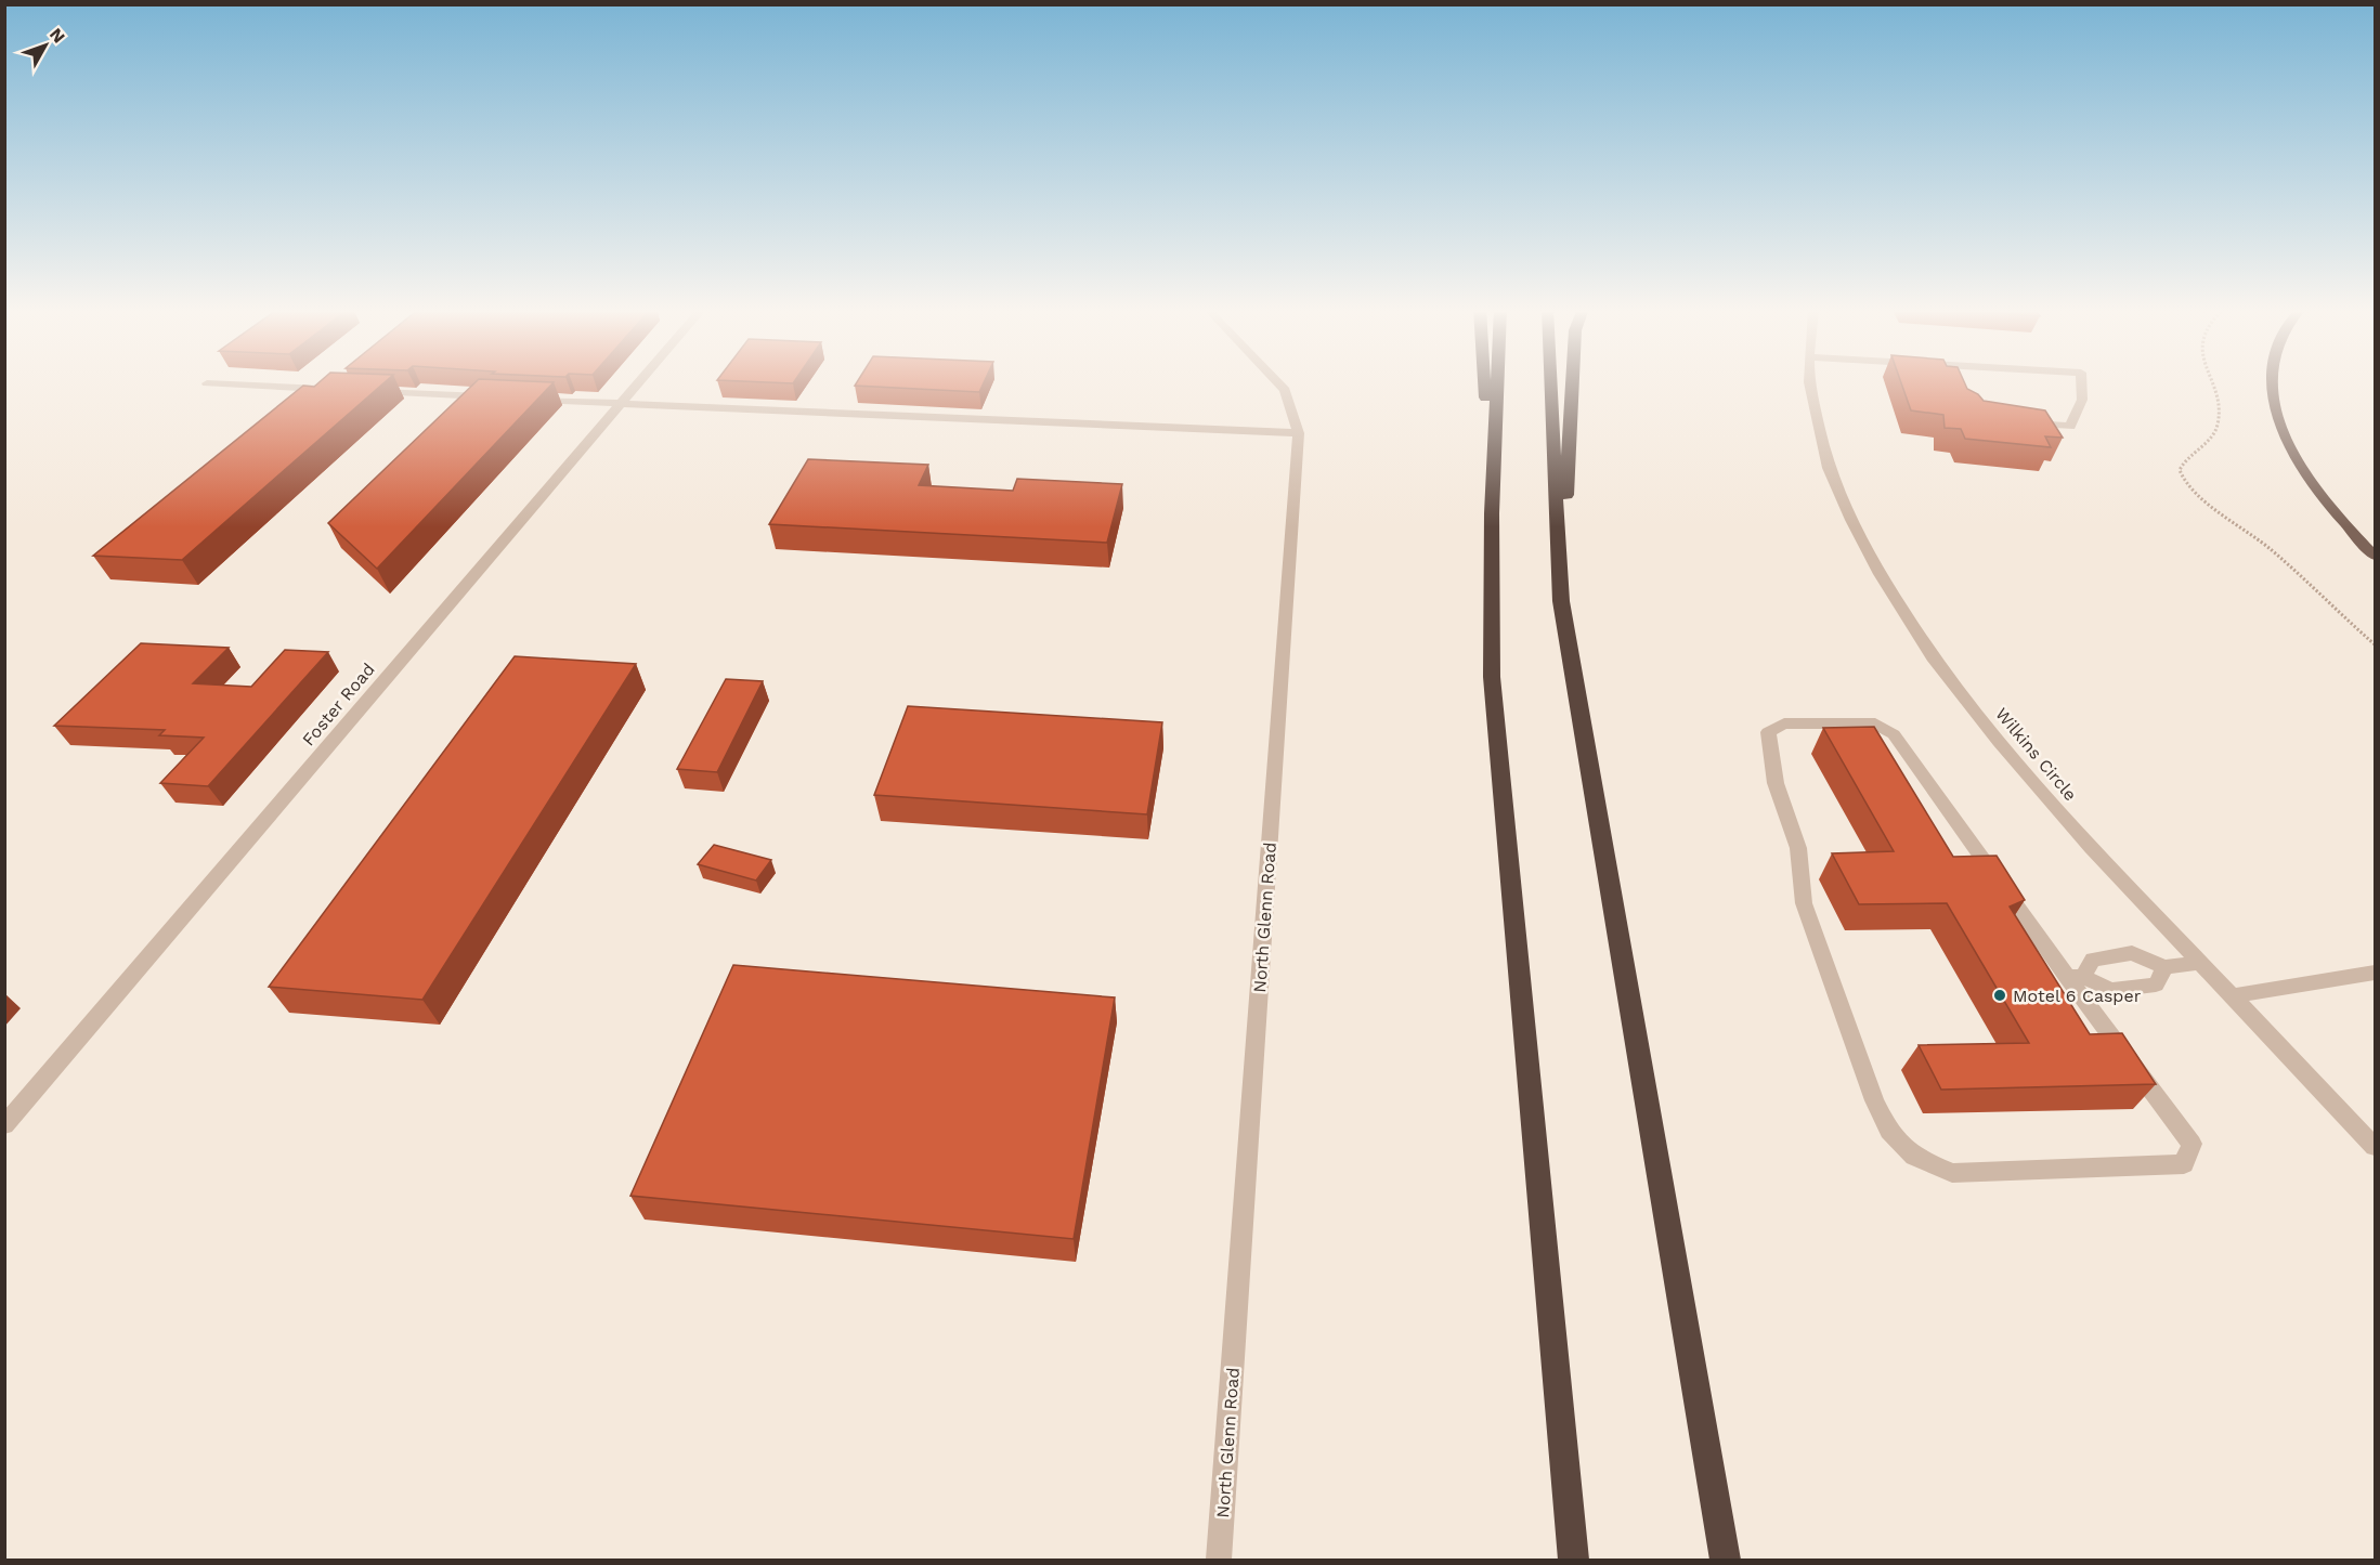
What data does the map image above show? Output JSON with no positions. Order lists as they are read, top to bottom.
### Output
{
  "streets": {
    "street": ["Foster Road", "Wilkins Circle", "North Glenn Road"]
  },
  "places": ["Motel 6 Casper"],
  "north": "top right"
}
